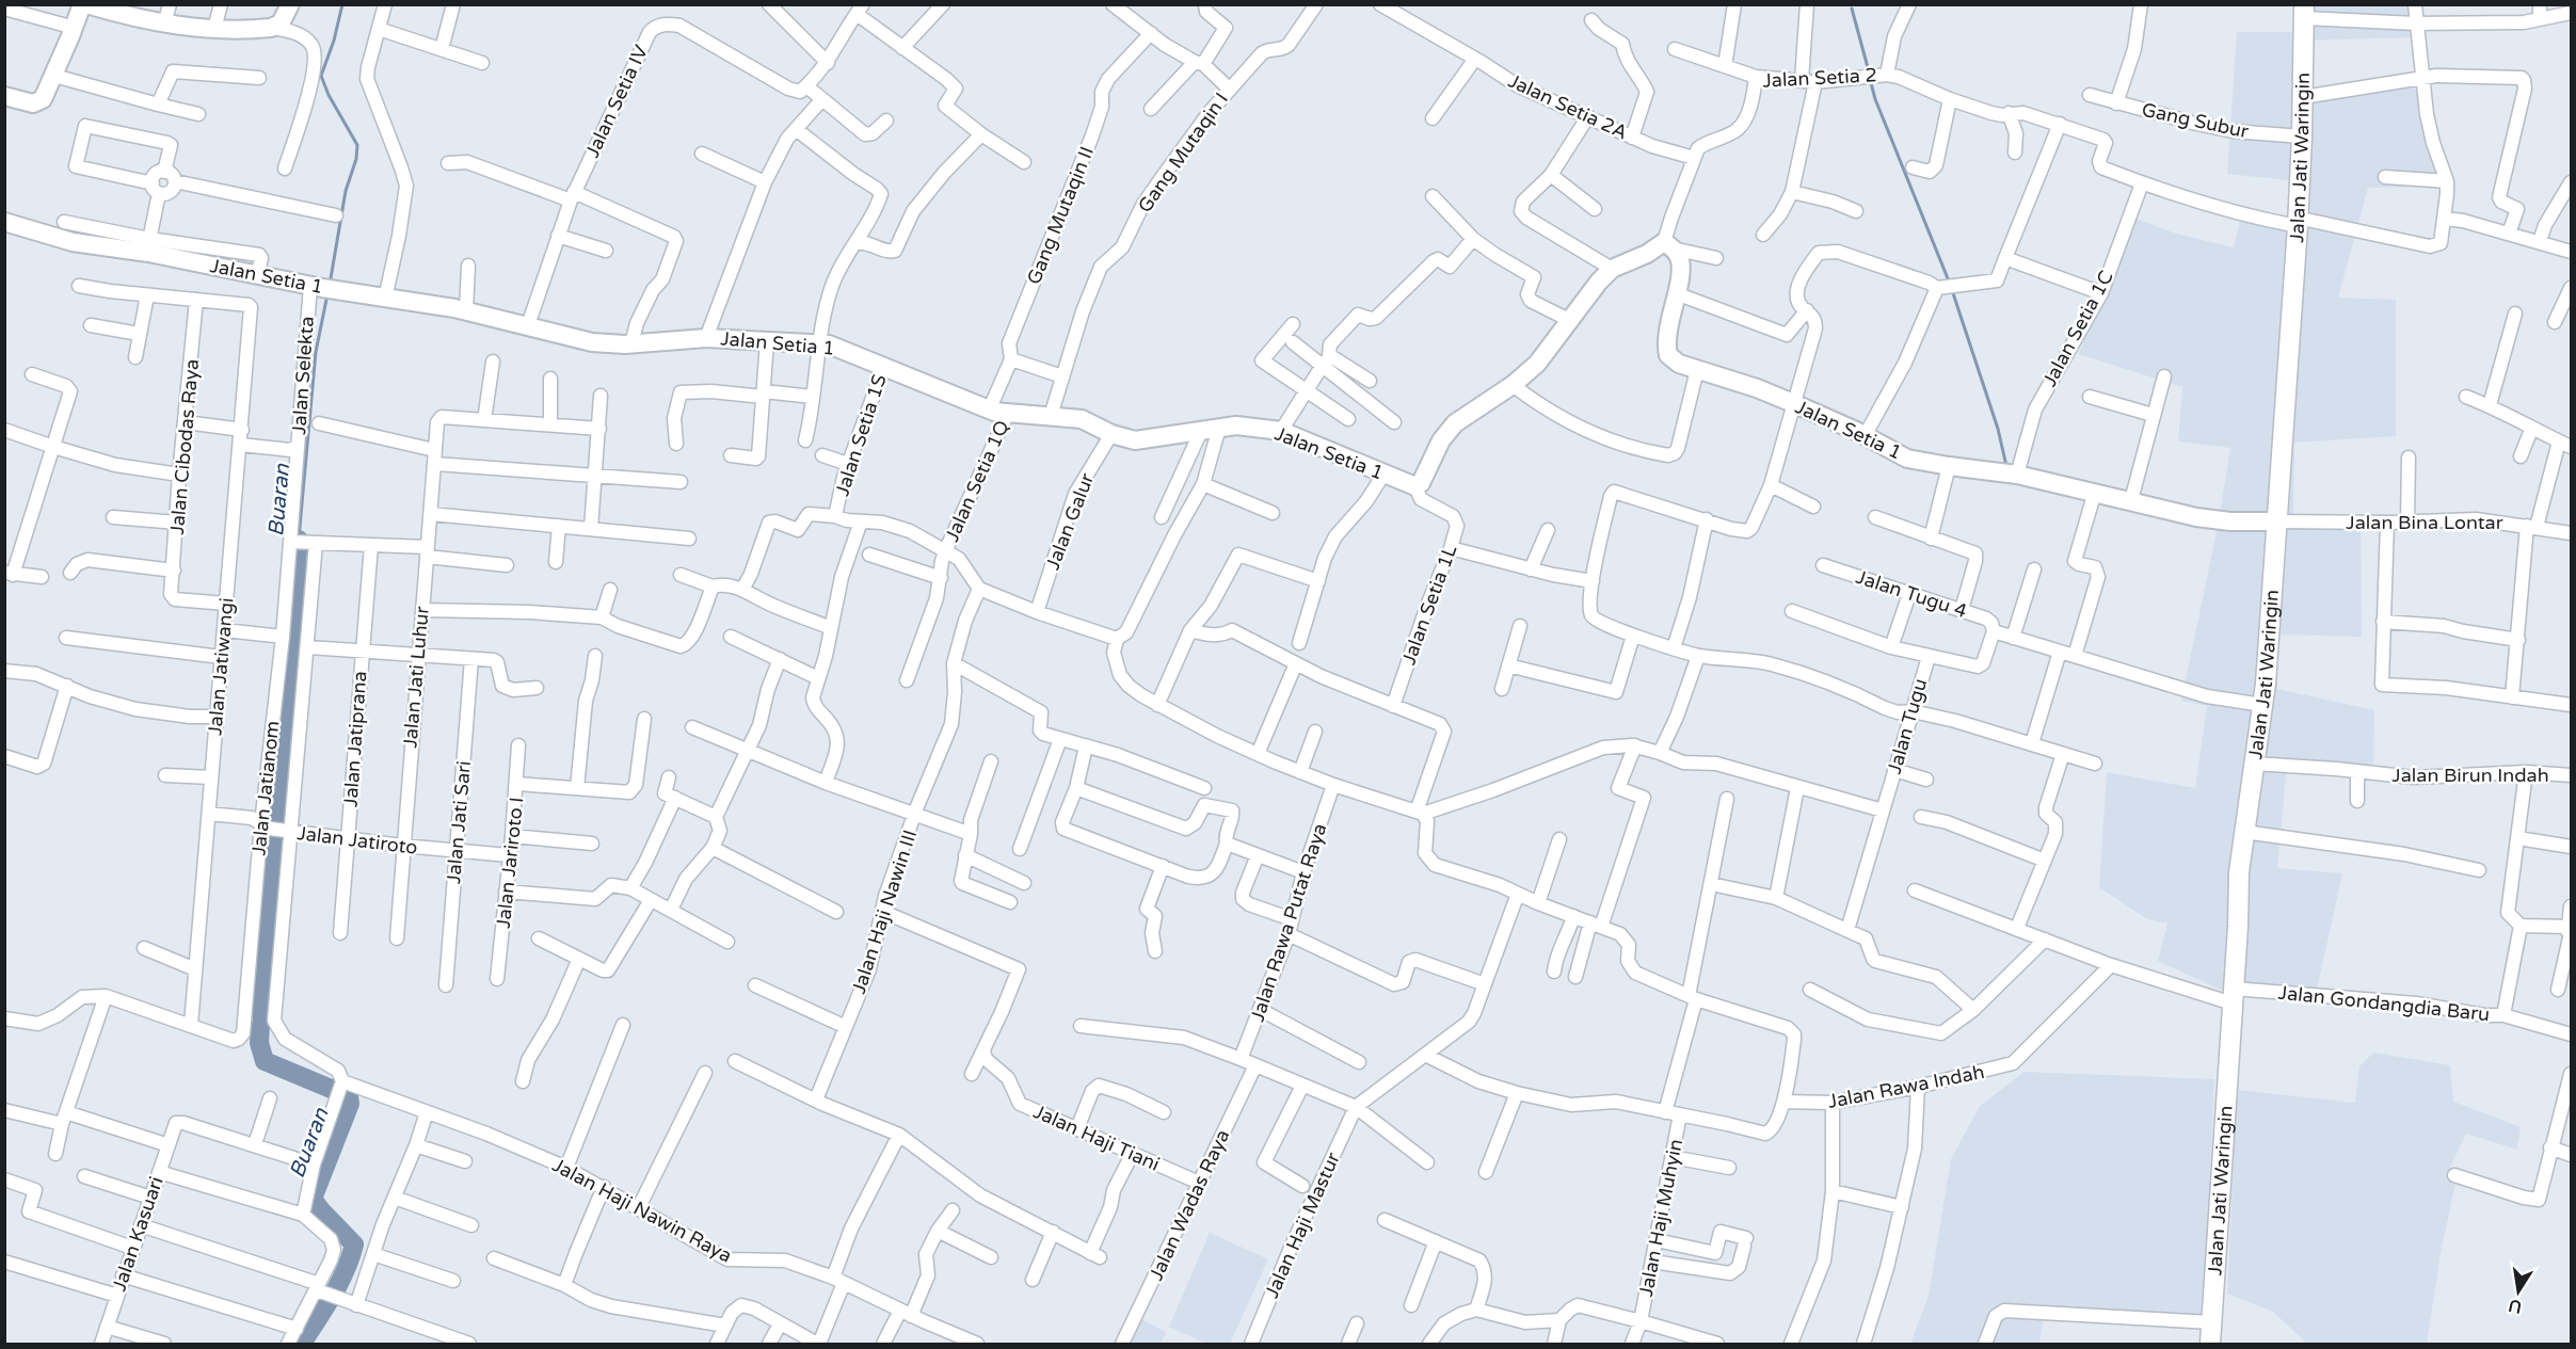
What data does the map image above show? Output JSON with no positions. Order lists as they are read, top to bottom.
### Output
{
  "streets": {
    "main road": ["Jalan Jati Waringin"],
    "street": [
      "Jalan Setia 2",
      "Jalan Setia IV",
      "Jalan Setia 2A",
      "Gang Subur",
      "Gang Mutaqin I",
      "Gang Mutaqin II",
      "Jalan Setia 1",
      "Jalan Setia 1C",
      "Jalan Selekta",
      "Jalan Setia 1S",
      "Jalan Cibodas Raya",
      "Jalan Setia 1Q",
      "Jalan Galur",
      "Jalan Bina Lontar",
      "Jalan Tugu 4",
      "Jalan Setia 1L",
      "Jalan Jatiwangi",
      "Jalan Jati Luhur",
      "Jalan Tugu",
      "Jalan Jatiprana",
      "Jalan Birun Indah",
      "Jalan Jatianom",
      "Jalan Jati Sari",
      "Jalan Jatiroto",
      "Jalan Jariroto I",
      "Jalan Haji Nawin III",
      "Jalan Rawa Putat Raya",
      "Jalan Gondangdia Baru",
      "Jalan Rawa Indah",
      "Jalan Haji Tiani",
      "Jalan Wadas Raya",
      "Jalan Haji Nawin Raya",
      "Jalan Haji Muhyin",
      "Jalan Haji Mastur",
      "Jalan Kasuari"
    ]
  },
  "crossings": [
    ["Jalan Setia 2", "Jalan Setia 2A"],
    ["Jalan Setia 2", "Jalan Jati Waringin"],
    ["Jalan Setia 2", "Jalan Setia 1C"],
    ["Jalan Setia IV", "Jalan Setia 1"],
    ["Gang Subur", "Jalan Jati Waringin"],
    ["Gang Mutaqin I", "Gang Mutaqin II"],
    ["Gang Mutaqin I", "Jalan Setia 1"],
    ["Jalan Jati Waringin", "Jalan Setia 1"],
    ["Jalan Jati Waringin", "Jalan Bina Lontar"],
    ["Jalan Jati Waringin", "Jalan Birun Indah"],
    ["Jalan Jati Waringin", "Jalan Gondangdia Baru"],
    ["Gang Mutaqin II", "Jalan Setia 1"],
    ["Jalan Setia 1", "Jalan Setia 1C"],
    ["Jalan Setia 1", "Jalan Selekta"],
    ["Jalan Setia 1", "Jalan Setia 1S"],
    ["Jalan Setia 1", "Jalan Setia 1Q"],
    ["Jalan Setia 1", "Jalan Galur"],
    ["Jalan Setia 1", "Jalan Bina Lontar"],
    ["Jalan Setia 1", "Jalan Setia 1L"],
    ["Jalan Selekta", "Jalan Jatianom"],
    ["Jalan Setia 1S", "Jalan Setia 1Q"],
    ["Jalan Setia 1S", "Jalan Haji Nawin III"],
    ["Jalan Cibodas Raya", "Jalan Jatiwangi"],
    ["Jalan Tugu 4", "Jalan Tugu"],
    ["Jalan Jatiwangi", "Jalan Jatianom"],
    ["Jalan Jatiwangi", "Jalan Jatiroto"],
    ["Jalan Jati Luhur", "Jalan Jatiroto"],
    ["Jalan Jatiprana", "Jalan Jatiroto"],
    ["Jalan Jatianom", "Jalan Jatiroto"],
    ["Jalan Jati Sari", "Jalan Jatiroto"],
    ["Jalan Jatiroto", "Jalan Jariroto I"],
    ["Jalan Haji Tiani", "Jalan Wadas Raya"]
  ],
  "water": ["Buaran"],
  "north": "bottom"
}
